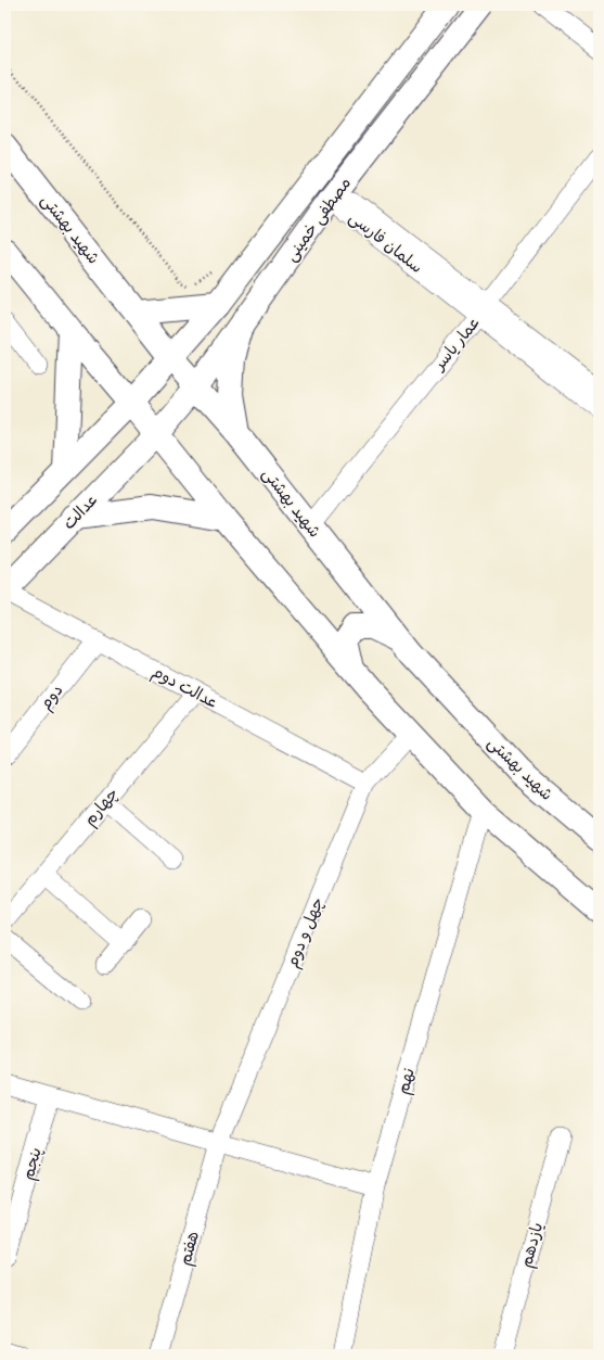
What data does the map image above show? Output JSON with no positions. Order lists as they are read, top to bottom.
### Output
{
  "streets": {
    "main road": ["مصطفی خمینی", "شهید بهشتی", "عدالت"],
    "street": [
      "سلمان فارسی",
      "عمار یاسر",
      "عدالت دوم",
      "دوم",
      "چهارم",
      "چهل و دوم",
      "نهم",
      "پنجم",
      "یازدهم",
      "هفتم"
    ]
  },
  "crossings": [
    ["مصطفی خمینی", "شهید بهشتی"],
    ["مصطفی خمینی", "سلمان فارسی"],
    ["مصطفی خمینی", "عدالت"],
    ["شهید بهشتی", "عمار یاسر"],
    ["سلمان فارسی", "عمار یاسر"],
    ["عدالت", "عدالت دوم"],
    ["عدالت دوم", "دوم"],
    ["عدالت دوم", "چهارم"],
    ["عدالت دوم", "چهل و دوم"],
    ["چهل و دوم", "هفتم"]
  ]
}
